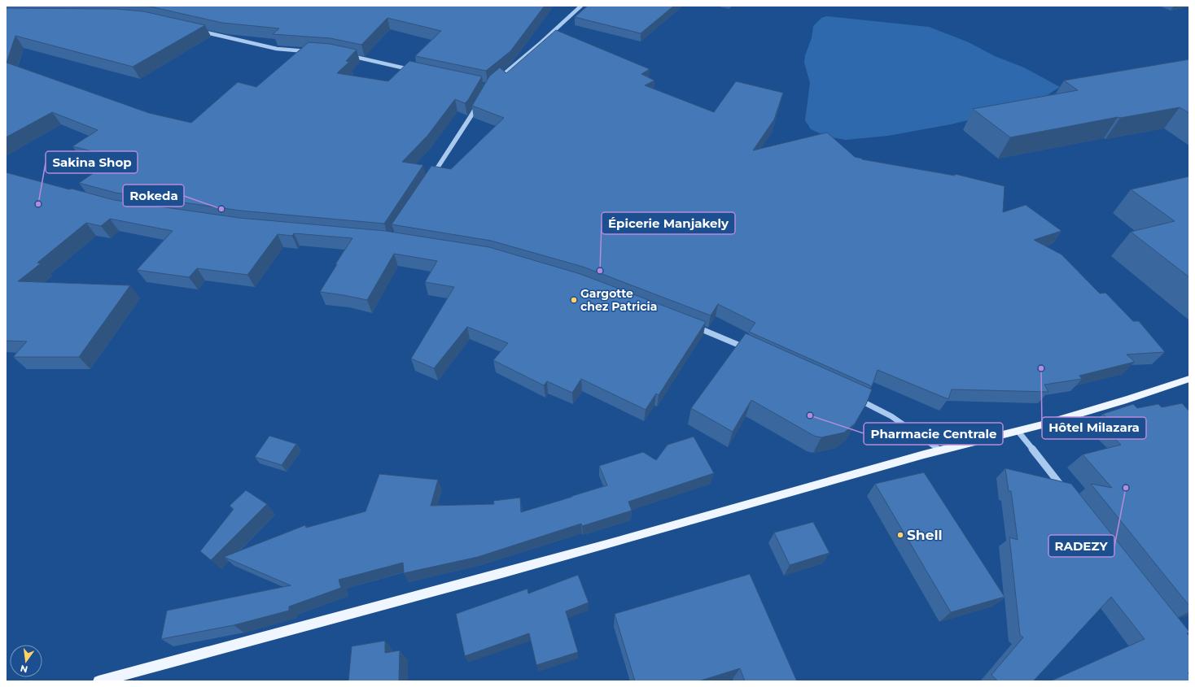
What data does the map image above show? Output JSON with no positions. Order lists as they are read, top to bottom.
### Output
{
  "places": [
    "Sakina Shop",
    "Rokeda",
    "Épicerie Manjakely",
    "Gargotte chez Patricia",
    "Hôtel Milazara",
    "Pharmacie Centrale",
    "RADEZY",
    "Shell"
  ],
  "north": "bottom"
}
